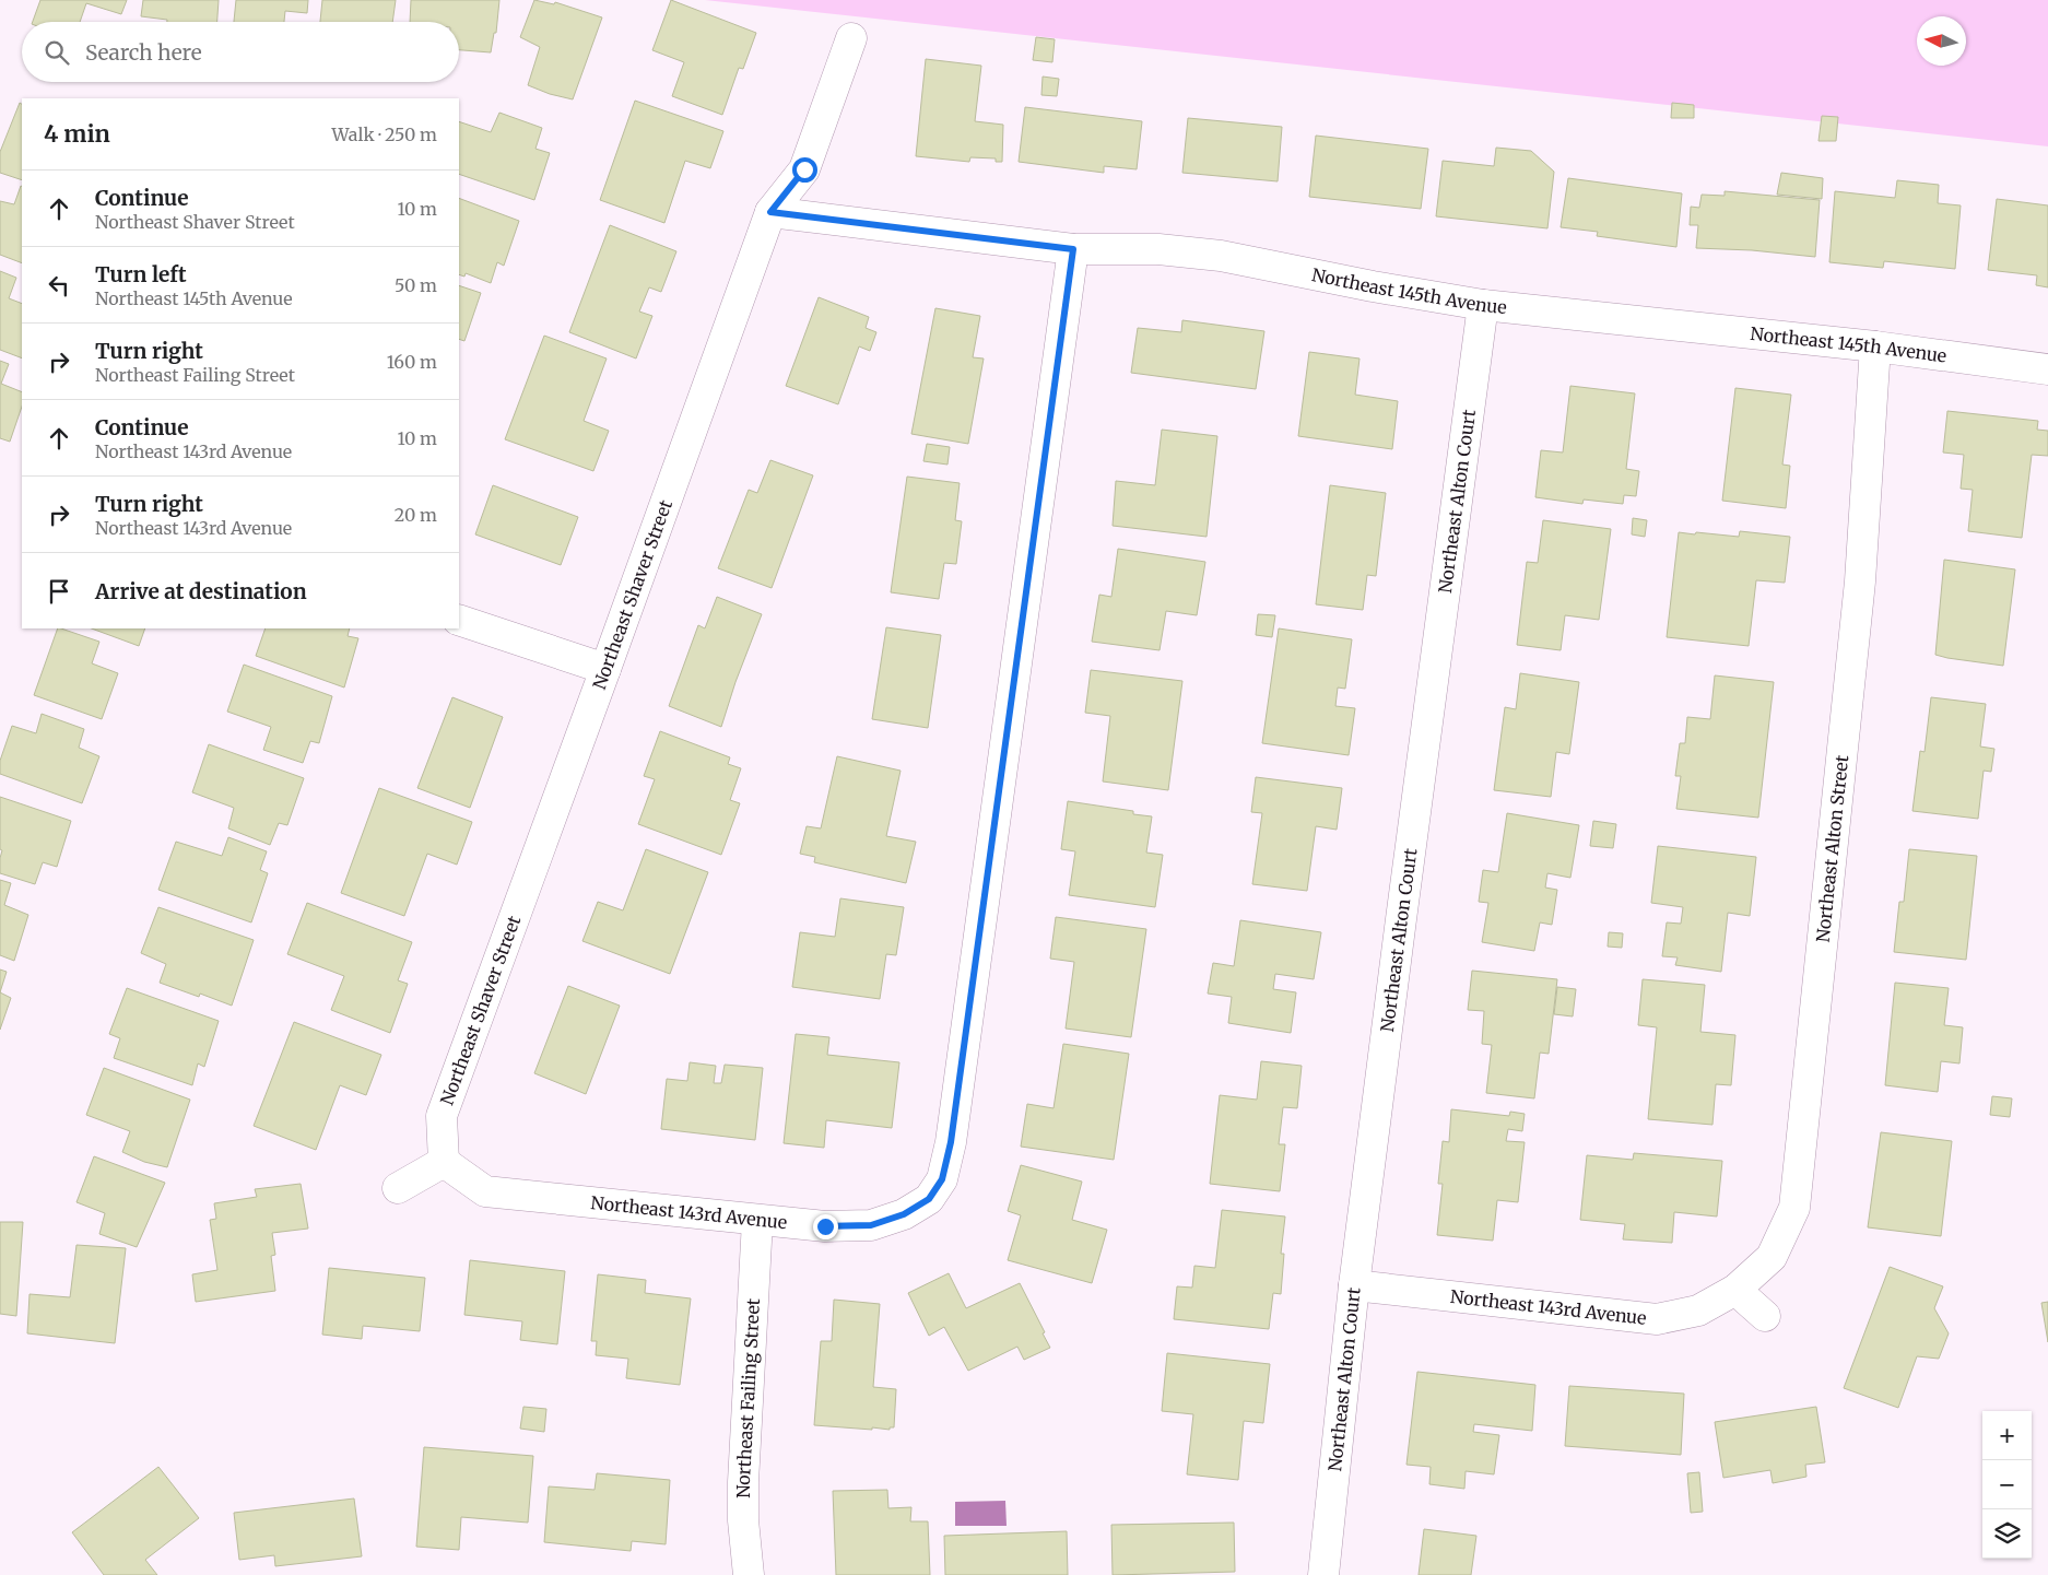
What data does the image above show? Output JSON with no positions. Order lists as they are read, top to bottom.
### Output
{
  "streets": {
    "street": [
      "Northeast 145th Avenue",
      "Northeast Alton Court",
      "Northeast Shaver Street",
      "Northeast Alton Street",
      "Northeast 143rd Avenue",
      "Northeast Failing Street"
    ]
  },
  "crossings": [
    ["Northeast 145th Avenue", "Northeast Alton Court"],
    ["Northeast 145th Avenue", "Northeast Shaver Street"],
    ["Northeast 145th Avenue", "Northeast Alton Street"],
    ["Northeast 145th Avenue", "Northeast 143rd Avenue"],
    ["Northeast Alton Court", "Northeast 143rd Avenue"],
    ["Northeast Shaver Street", "Northeast 143rd Avenue"],
    ["Northeast Alton Street", "Northeast 143rd Avenue"],
    ["Northeast 143rd Avenue", "Northeast Failing Street"]
  ],
  "north": "left",
  "page": {
    "search": "Search here",
    "heading": ["4 min", "Walk · 250 m"],
    "list": [
      ["Continue", "Northeast Shaver Street", "10 m"],
      ["Turn left", "Northeast 145th Avenue", "50 m"],
      ["Turn right", "Northeast Failing Street", "160 m"],
      ["Continue", "Northeast 143rd Avenue", "10 m"],
      ["Turn right", "Northeast 143rd Avenue", "20 m"],
      "Arrive at destination"
    ],
    "map_buttons": ["+", "−"]
  }
}
